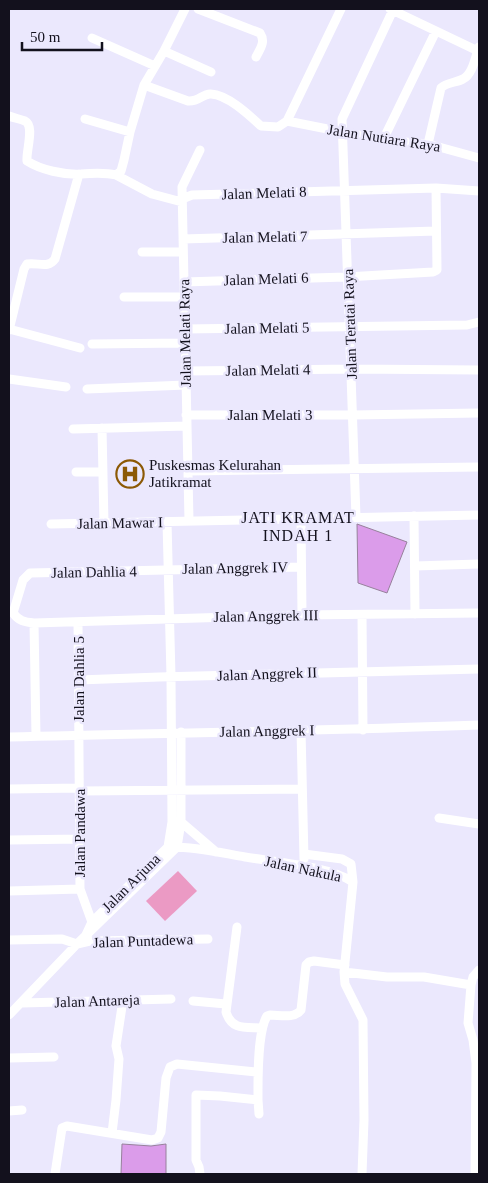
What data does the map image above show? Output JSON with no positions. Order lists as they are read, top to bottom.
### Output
{
  "streets": {
    "street": [
      "Jalan Nutiara Raya",
      "Jalan Melati 8",
      "Jalan Melati 7",
      "Jalan Melati 6",
      "Jalan Teratai Raya",
      "Jalan Melati 5",
      "Jalan Melati Raya",
      "Jalan Melati 4",
      "Jalan Melati 3",
      "Jalan Mawar I",
      "Jalan Anggrek IV",
      "Jalan Dahlia 4",
      "Jalan Anggrek III",
      "Jalan Anggrek II",
      "Jalan Dahlia 5",
      "Jalan Anggrek I",
      "Jalan Pandawa",
      "Jalan Nakula",
      "Jalan Arjuna",
      "Jalan Puntadewa",
      "Jalan Antareja"
    ]
  },
  "crossings": [
    ["Jalan Nutiara Raya", "Jalan Teratai Raya"],
    ["Jalan Melati 8", "Jalan Teratai Raya"],
    ["Jalan Melati 8", "Jalan Melati Raya"],
    ["Jalan Melati 7", "Jalan Melati 6"],
    ["Jalan Melati 7", "Jalan Teratai Raya"],
    ["Jalan Melati 7", "Jalan Melati Raya"],
    ["Jalan Melati 6", "Jalan Teratai Raya"],
    ["Jalan Melati 6", "Jalan Melati Raya"],
    ["Jalan Teratai Raya", "Jalan Melati 5"],
    ["Jalan Teratai Raya", "Jalan Melati 4"],
    ["Jalan Teratai Raya", "Jalan Melati 3"],
    ["Jalan Teratai Raya", "Jalan Mawar I"],
    ["Jalan Melati 5", "Jalan Melati Raya"],
    ["Jalan Melati Raya", "Jalan Melati 4"],
    ["Jalan Melati Raya", "Jalan Melati 3"],
    ["Jalan Melati Raya", "Jalan Mawar I"],
    ["Jalan Mawar I", "Jalan Arjuna"],
    ["Jalan Anggrek IV", "Jalan Dahlia 4"],
    ["Jalan Anggrek IV", "Jalan Arjuna"],
    ["Jalan Dahlia 4", "Jalan Anggrek III"],
    ["Jalan Dahlia 4", "Jalan Arjuna"],
    ["Jalan Anggrek III", "Jalan Dahlia 5"],
    ["Jalan Anggrek III", "Jalan Arjuna"],
    ["Jalan Anggrek II", "Jalan Dahlia 5"],
    ["Jalan Anggrek II", "Jalan Arjuna"],
    ["Jalan Dahlia 5", "Jalan Anggrek I"],
    ["Jalan Dahlia 5", "Jalan Pandawa"],
    ["Jalan Dahlia 5", "Jalan Arjuna"],
    ["Jalan Anggrek I", "Jalan Arjuna"],
    ["Jalan Pandawa", "Jalan Arjuna"],
    ["Jalan Nakula", "Jalan Arjuna"],
    ["Jalan Arjuna", "Jalan Puntadewa"],
    ["Jalan Arjuna", "Jalan Antareja"]
  ],
  "districts": ["JATI KRAMAT INDAH 1"],
  "places": {
    "hospital": ["Puskesmas Kelurahan Jatikramat"]
  },
  "scale_bar": "50 m"
}
